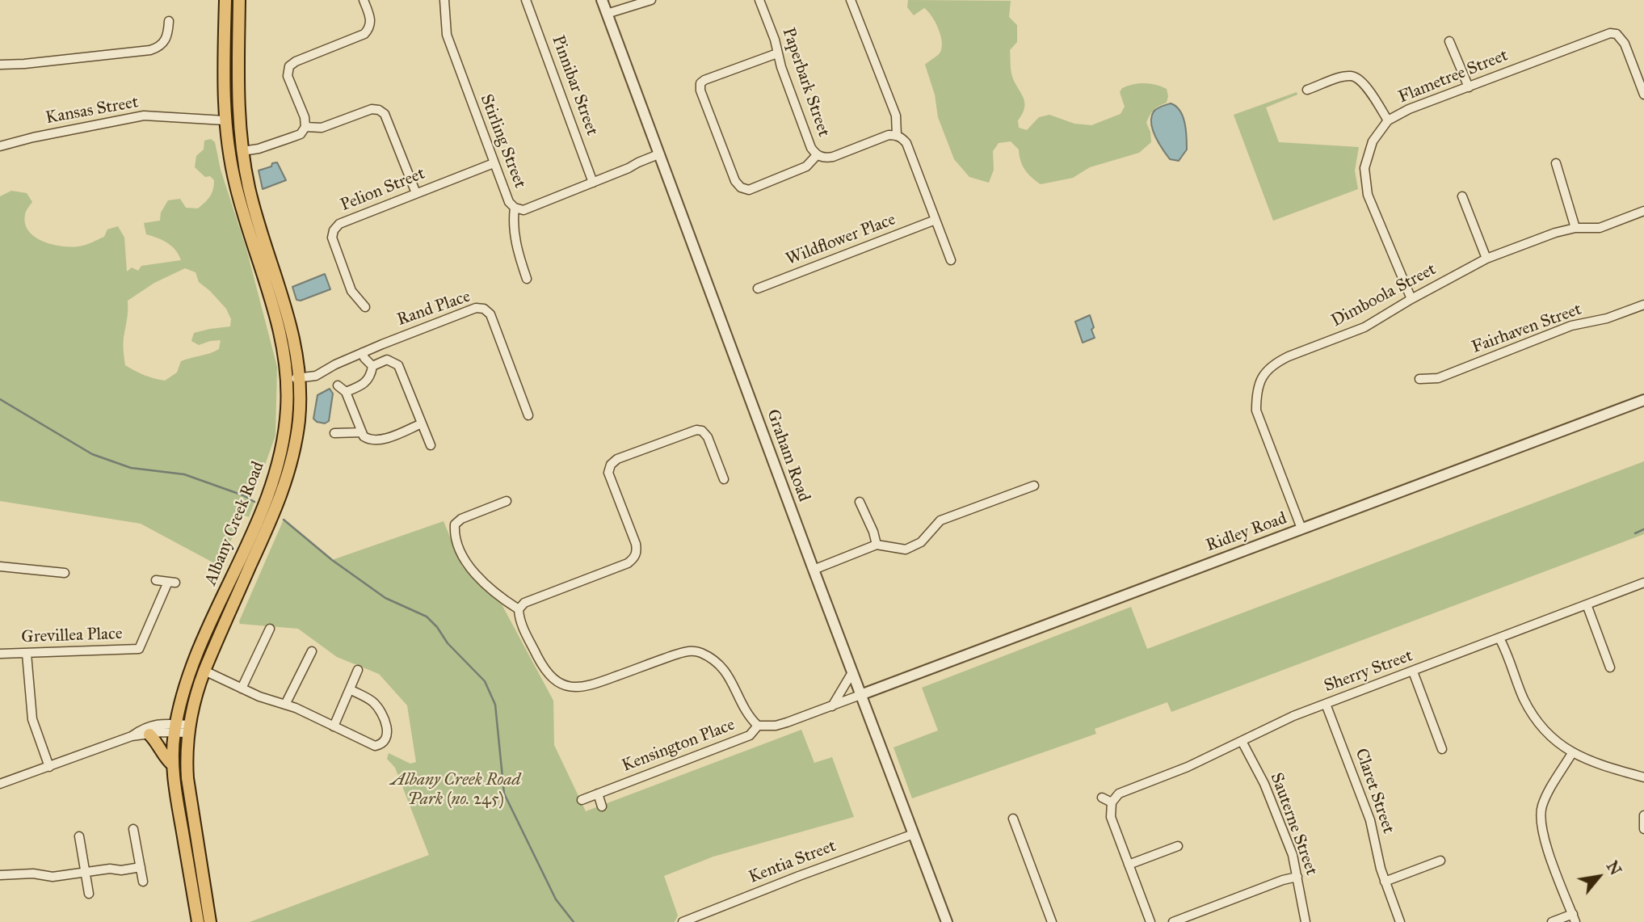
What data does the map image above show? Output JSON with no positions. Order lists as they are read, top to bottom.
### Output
{
  "streets": {
    "main road": ["Albany Creek Road"],
    "street": [
      "Flametree Street",
      "Paperbark Street",
      "Pinnibar Street",
      "Kansas Street",
      "Stirling Street",
      "Pelion Street",
      "Wildflower Place",
      "Dimboola Street",
      "Rand Place",
      "Fairhaven Street",
      "Graham Road",
      "Ridley Road",
      "Grevillea Place",
      "Sherry Street",
      "Kensington Place",
      "Claret Street",
      "Sauterne Street",
      "Kentia Street"
    ]
  },
  "crossings": [
    ["Flametree Street", "Dimboola Street"],
    ["Pinnibar Street", "Stirling Street"],
    ["Kansas Street", "Albany Creek Road"],
    ["Stirling Street", "Pelion Street"],
    ["Stirling Street", "Graham Road"],
    ["Dimboola Street", "Ridley Road"],
    ["Rand Place", "Albany Creek Road"],
    ["Graham Road", "Ridley Road"],
    ["Graham Road", "Kensington Place"],
    ["Graham Road", "Kentia Street"],
    ["Ridley Road", "Kensington Place"],
    ["Sherry Street", "Claret Street"],
    ["Sherry Street", "Sauterne Street"]
  ],
  "parks": ["Albany Creek Road Park (no. 245)"],
  "north": "top right"
}
